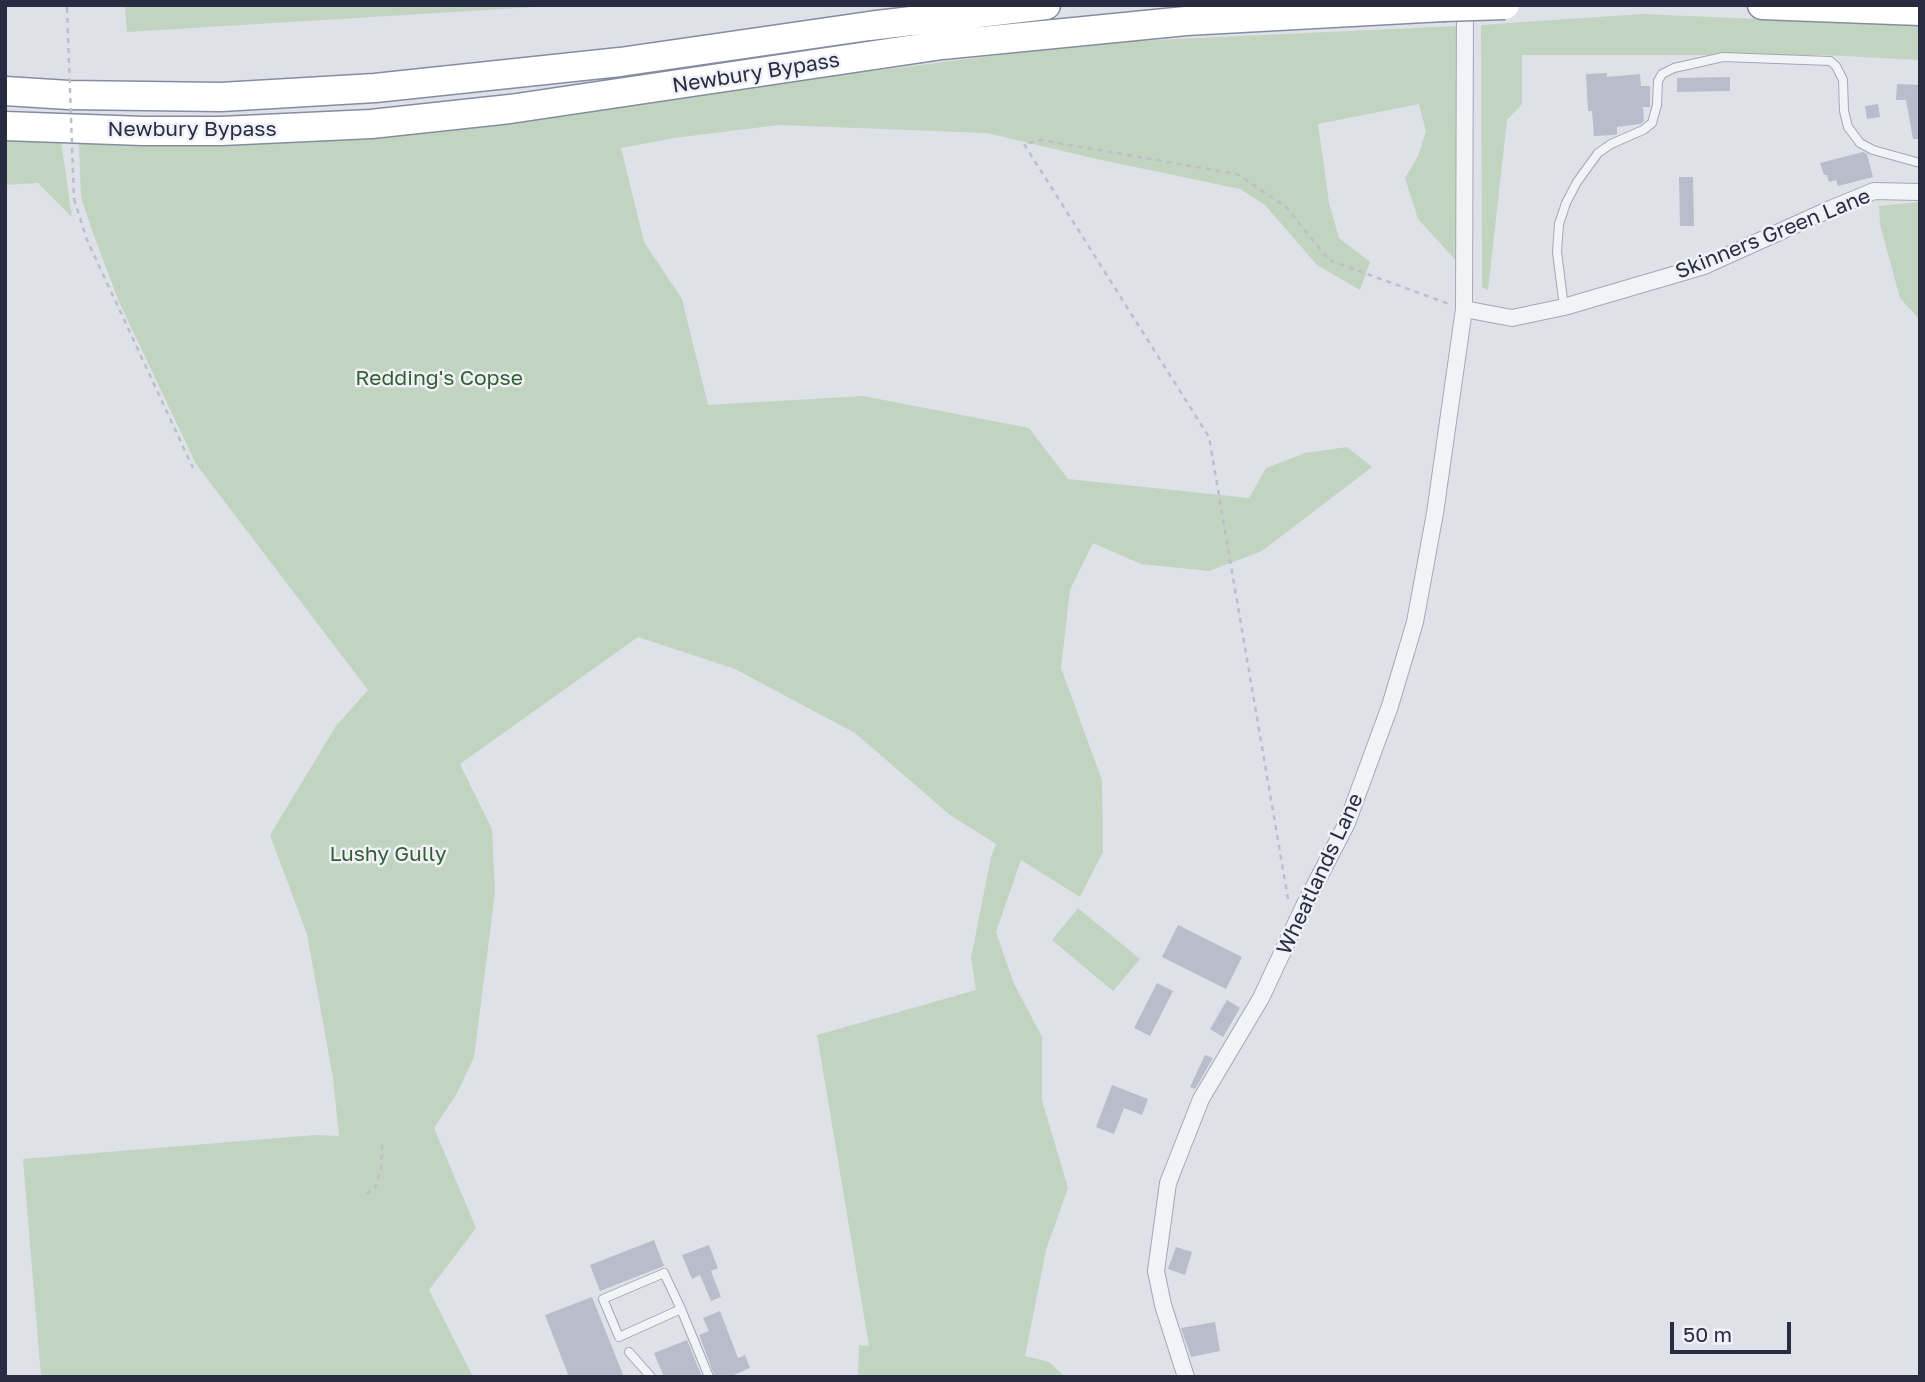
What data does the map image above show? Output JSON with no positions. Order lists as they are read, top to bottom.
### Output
{
  "streets": {
    "highway": ["Newbury Bypass"],
    "street": ["Skinners Green Lane", "Wheatlands Lane"]
  },
  "crossings": [
    ["Newbury Bypass", "Wheatlands Lane"],
    ["Skinners Green Lane", "Wheatlands Lane"]
  ],
  "parks": ["Redding's Copse", "Lushy Gully"],
  "scale_bar": "50 m"
}
